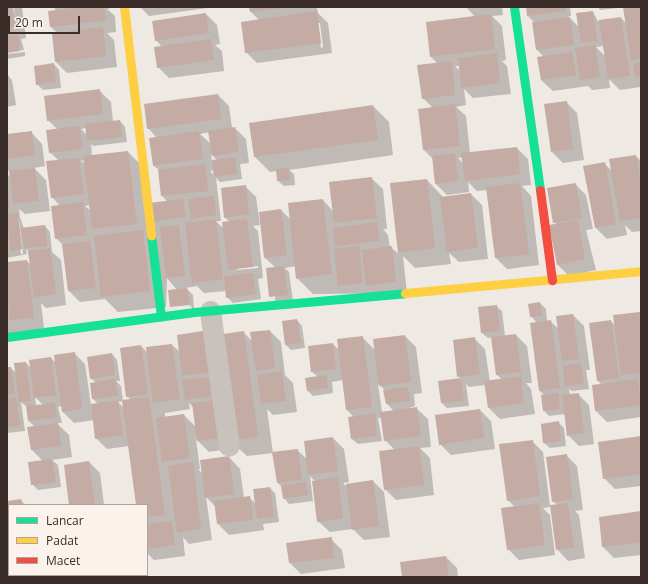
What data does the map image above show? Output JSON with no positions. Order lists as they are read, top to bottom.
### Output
{
  "legend": ["Lancar", "Padat", "Macet"],
  "scale_bar": "20 m"
}
